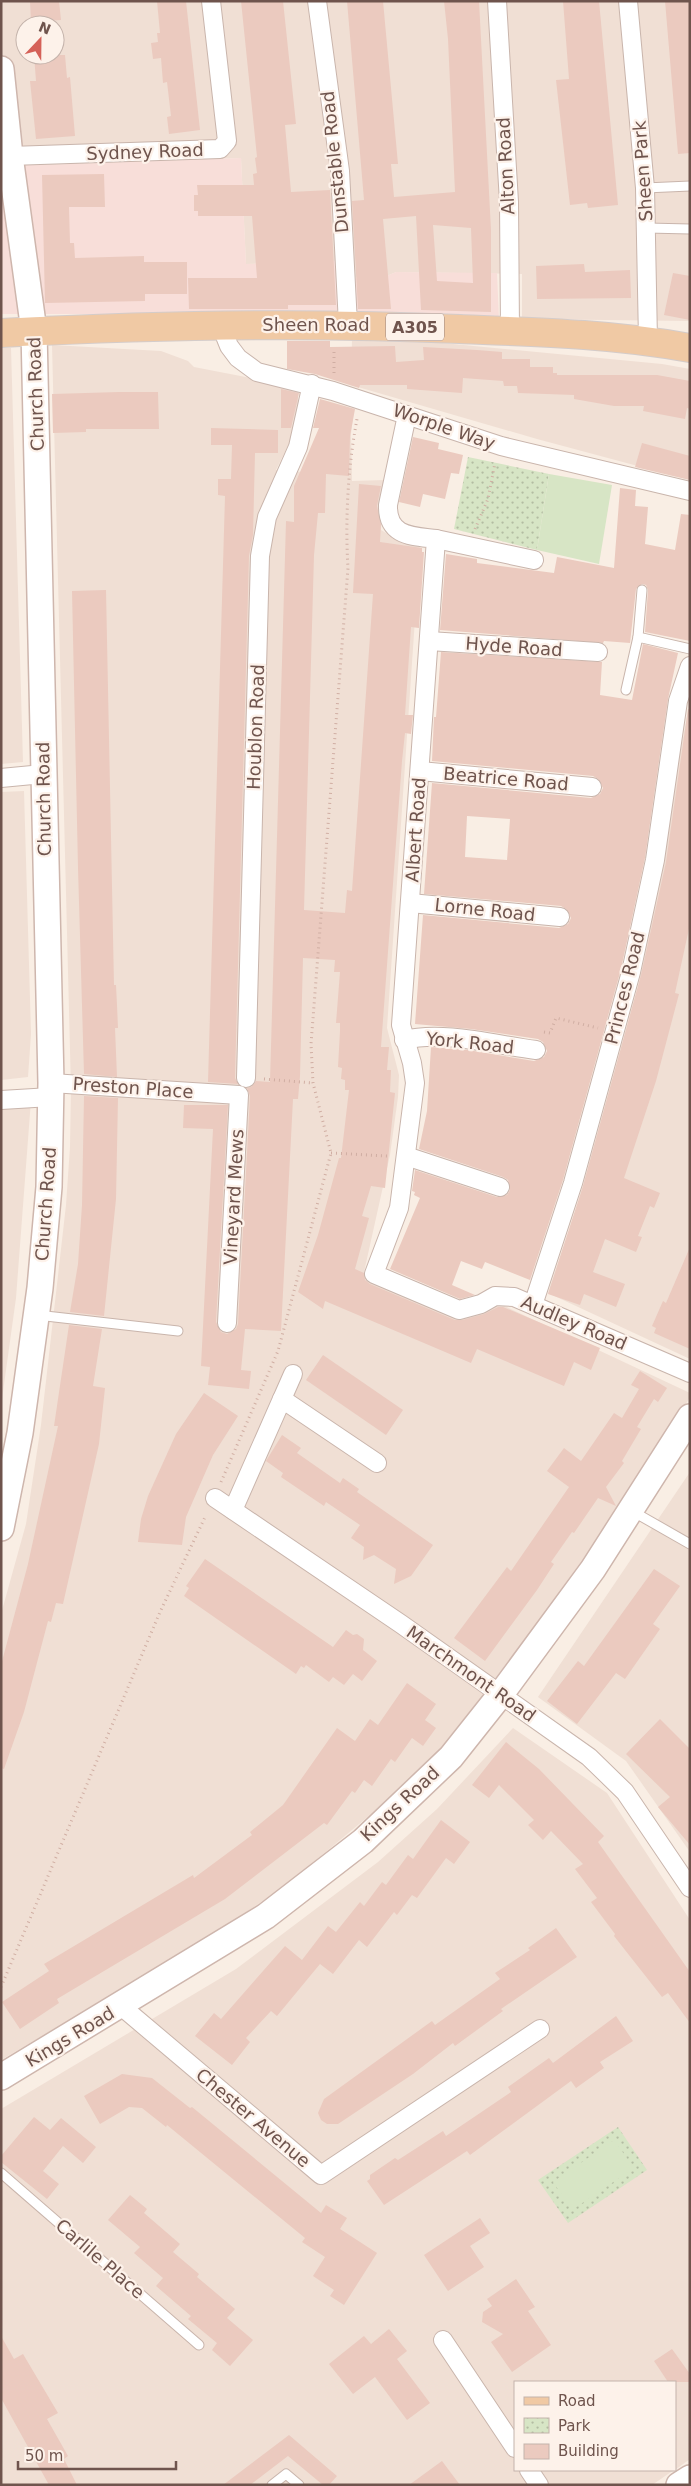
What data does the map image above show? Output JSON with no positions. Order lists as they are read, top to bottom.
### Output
{
  "streets": {
    "main road": ["Sheen Road", "A305"],
    "street": [
      "Sydney Road",
      "Dunstable Road",
      "Alton Road",
      "Sheen Park",
      "Church Road",
      "Worple Way",
      "Hyde Road",
      "Houblon Road",
      "Beatrice Road",
      "Albert Road",
      "Lorne Road",
      "Princes Road",
      "York Road",
      "Preston Place",
      "Vineyard Mews",
      "Audley Road",
      "Marchmont Road",
      "Kings Road",
      "Chester Avenue"
    ],
    "lane": ["Carlile Place"]
  },
  "crossings": [
    ["Sydney Road", "Church Road"],
    ["Dunstable Road", "Sheen Road"],
    ["Alton Road", "Sheen Road"],
    ["Sheen Park", "Sheen Road"],
    ["Sheen Road", "Church Road"],
    ["Sheen Road", "Worple Way"],
    ["Church Road", "Preston Place"],
    ["Worple Way", "Houblon Road"],
    ["Hyde Road", "Albert Road"],
    ["Beatrice Road", "Albert Road"],
    ["Albert Road", "Lorne Road"],
    ["Albert Road", "York Road"],
    ["Albert Road", "Audley Road"],
    ["Princes Road", "Audley Road"],
    ["Preston Place", "Vineyard Mews"],
    ["Marchmont Road", "Kings Road"],
    ["Kings Road", "Chester Avenue"]
  ],
  "legend": ["Road", "Park", "Building"],
  "scale_bar": "50 m",
  "north": "top"
}
